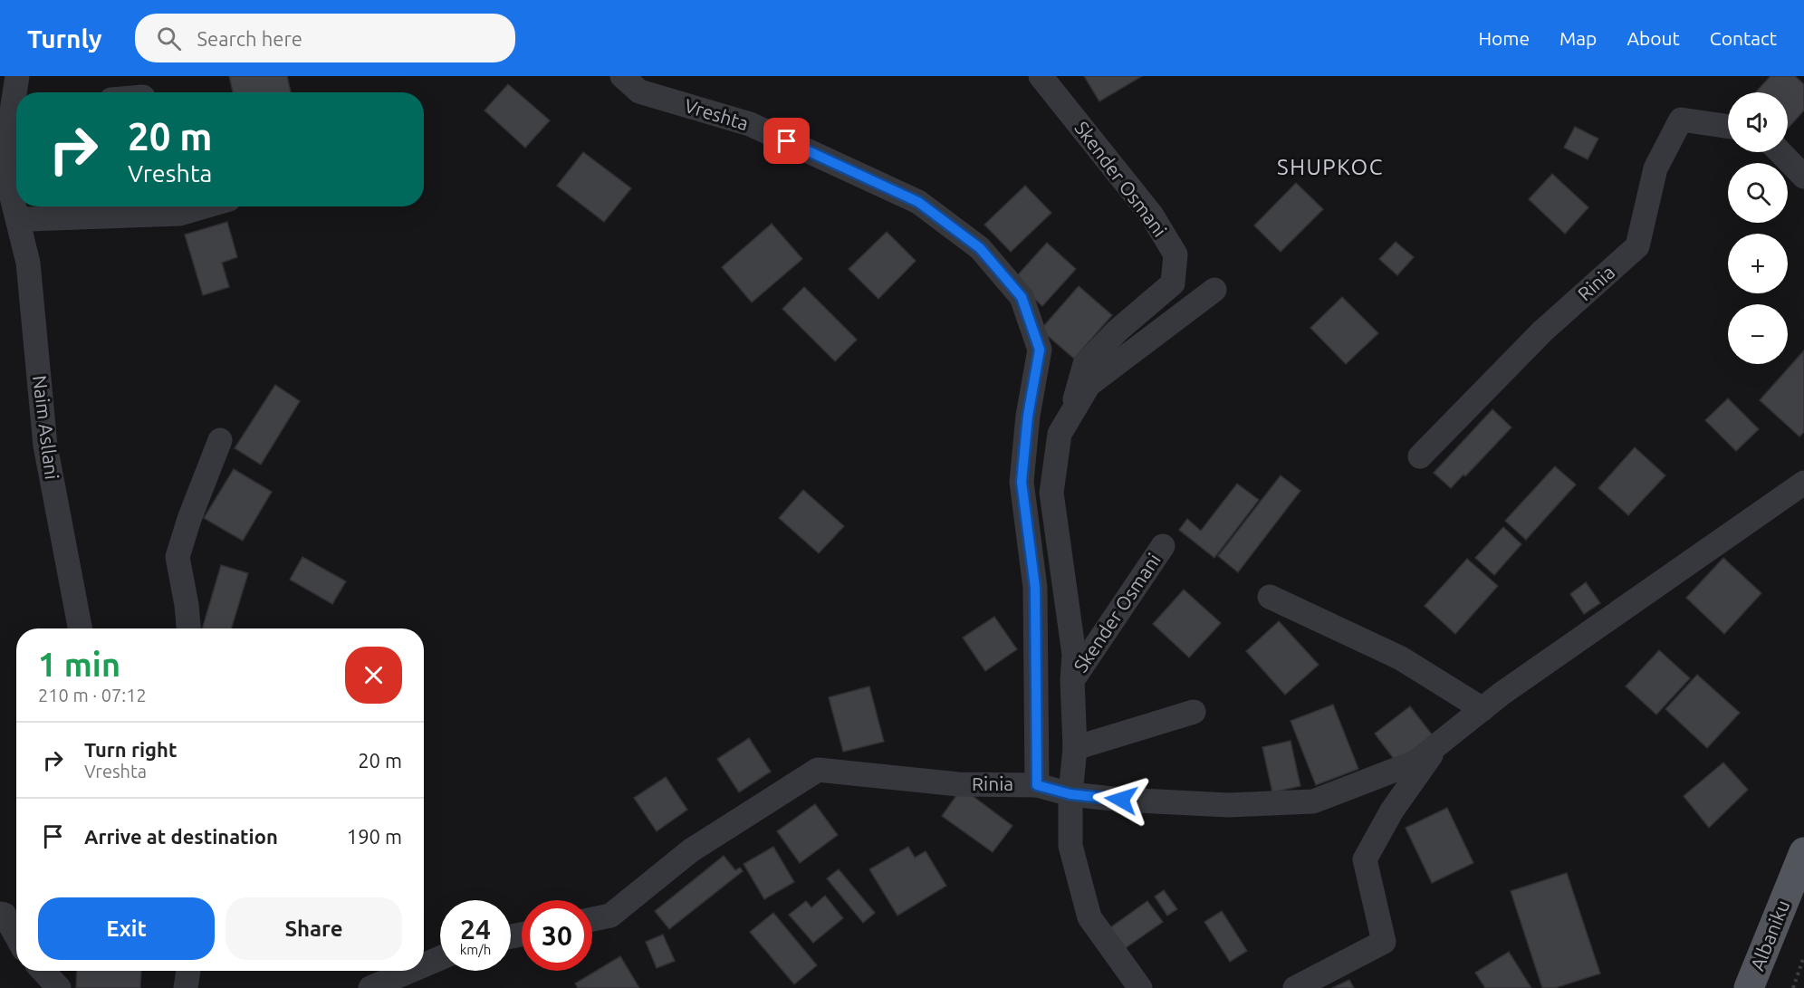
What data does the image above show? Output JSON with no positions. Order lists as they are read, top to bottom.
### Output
{
  "streets": {
    "main road": ["Albaniku"],
    "street": [
      "Vreshta",
      "Skender Osmani",
      "Rinia",
      "Naim Asllani"
    ]
  },
  "crossings": [
    ["Vreshta", "Rinia"],
    ["Skender Osmani", "Rinia"]
  ],
  "districts": ["SHUPKOC"],
  "page": {
    "header": "Turnly",
    "search": "Search here",
    "nav": [
      "Home",
      "Map",
      "About",
      "Contact"
    ],
    "map_buttons": ["+", "−"],
    "turn": ["20 m", "Vreshta"],
    "heading": ["1 min", "210 m · 07:12"],
    "list": [
      {
        "name": "Turn right",
        "note": "Vreshta",
        "value": "20 m"
      },
      {
        "name": "Arrive at destination",
        "value": "190 m"
      }
    ],
    "buttons": ["Exit", "Share"],
    "speed": "24 km/h",
    "limit": "30"
  }
}
